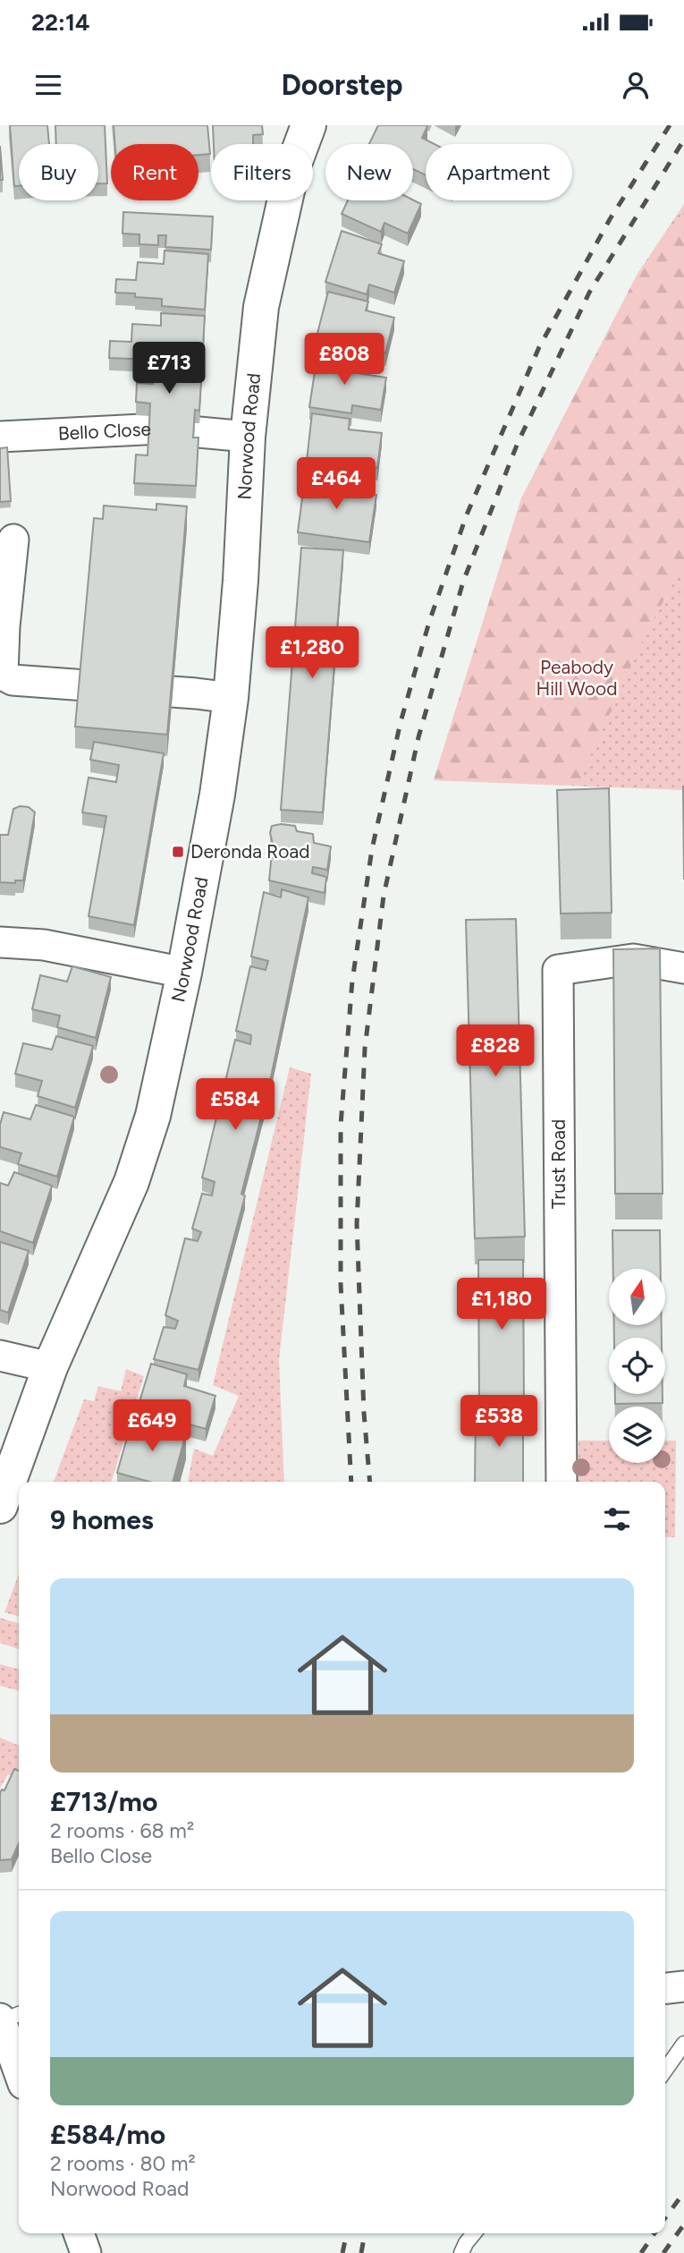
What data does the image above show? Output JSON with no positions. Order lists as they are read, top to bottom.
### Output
{
  "streets": {
    "main road": ["Norwood Road"],
    "street": ["Bello Close", "Trust Road"]
  },
  "crossings": [
    ["Bello Close", "Norwood Road"]
  ],
  "parks": ["Peabody Hill Wood"],
  "places": {
    "transit": ["Deronda Road"]
  },
  "north": "top",
  "page": {
    "status": "22:14",
    "header": "Doorstep",
    "chip": [
      "Buy",
      "Rent",
      "Filters",
      "New",
      "Apartment"
    ],
    "price": [
      "£808",
      "£713",
      "£464",
      "£1,280",
      "£828",
      "£584",
      "£1,180",
      "£538",
      "£649"
    ],
    "heading": "9 homes",
    "list": [
      {
        "name": "£713/mo",
        "note": "2 rooms · 68 m² · Bello Close"
      },
      {
        "name": "£584/mo",
        "note": "2 rooms · 80 m² · Norwood Road"
      }
    ]
  }
}
